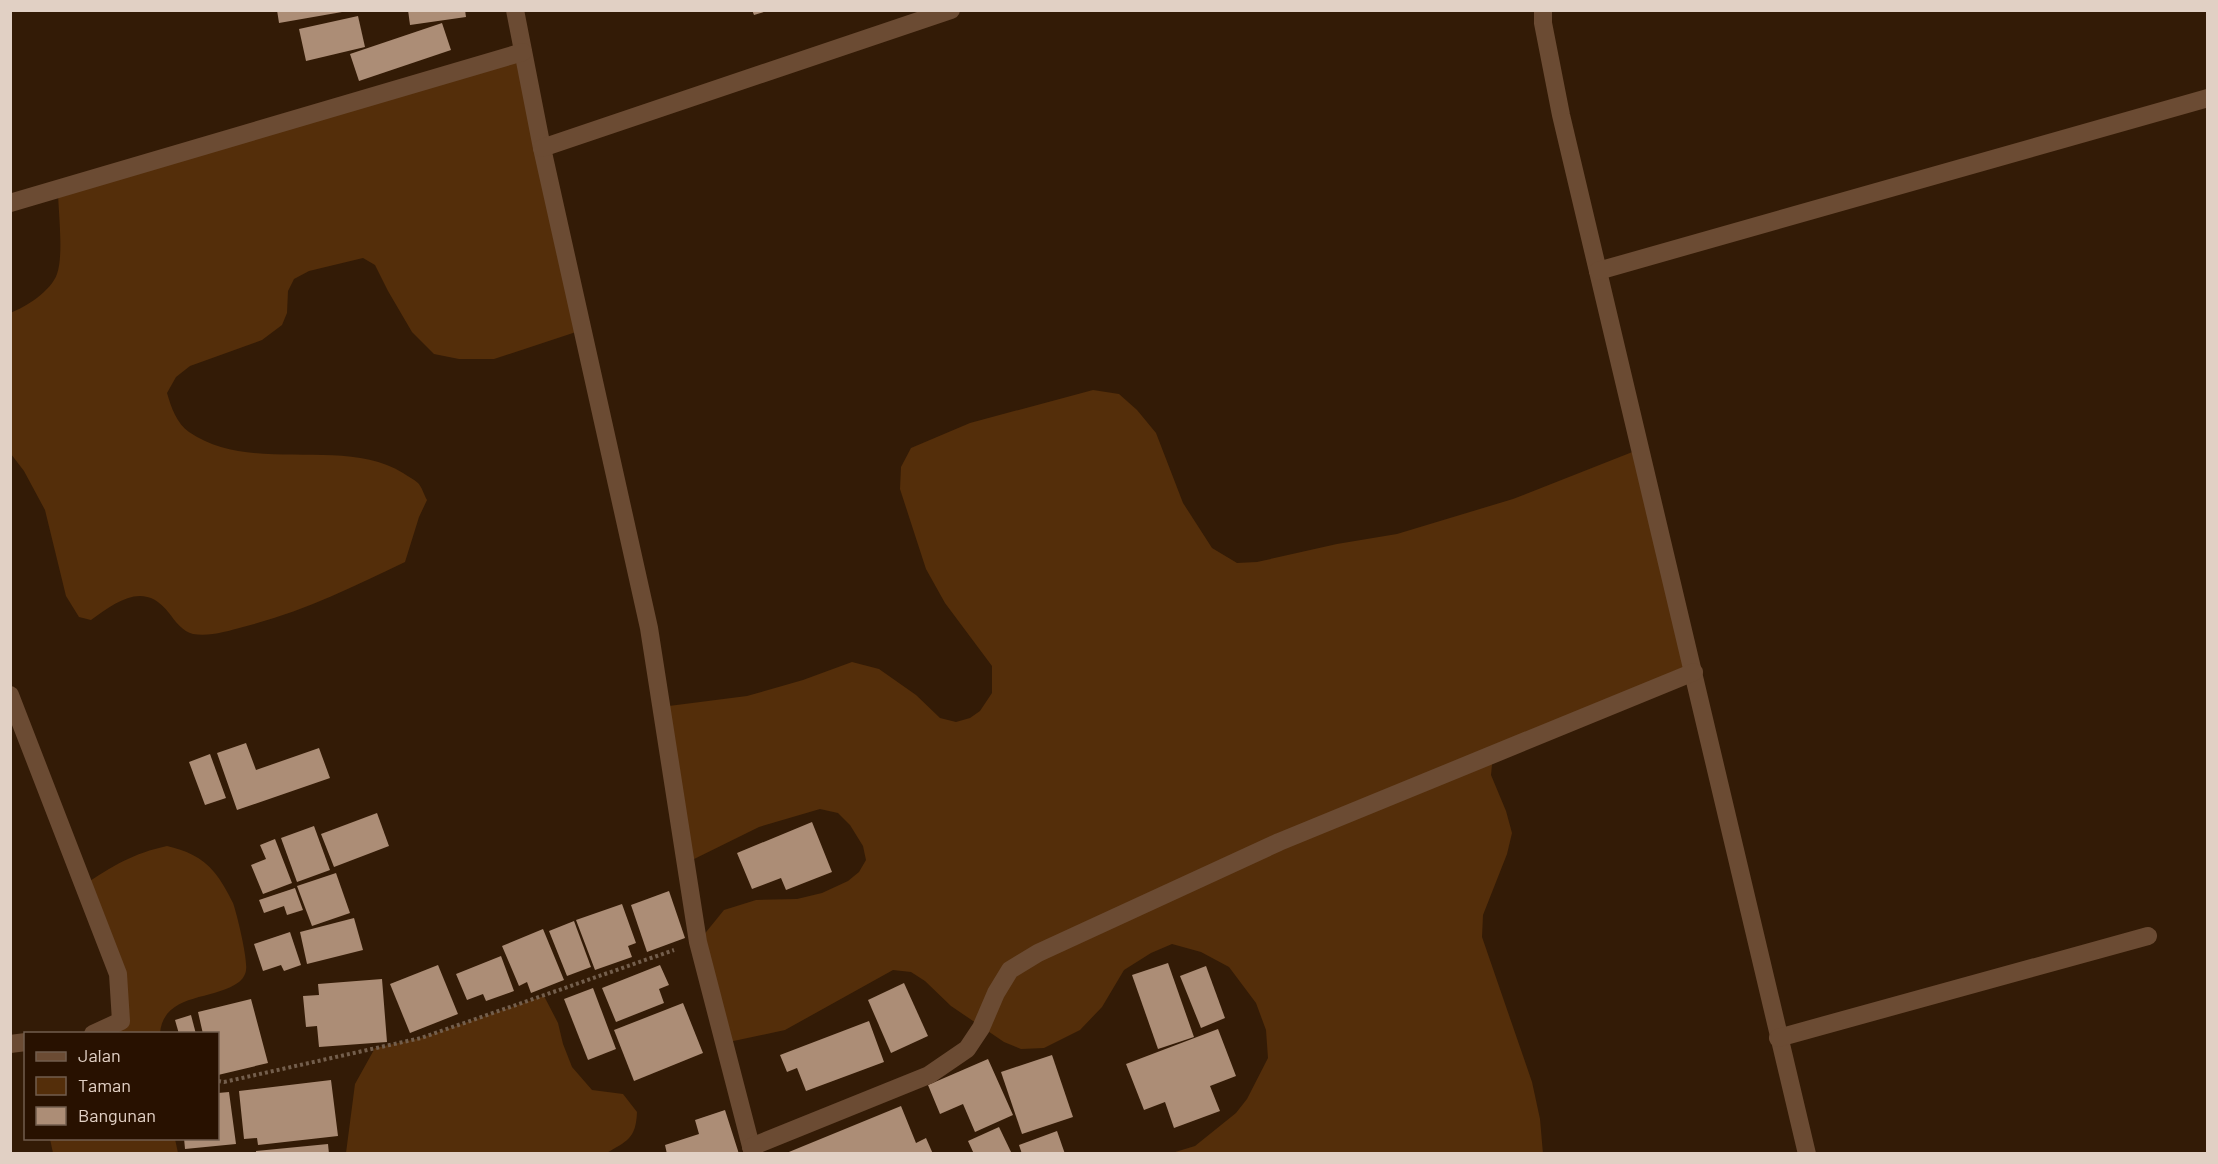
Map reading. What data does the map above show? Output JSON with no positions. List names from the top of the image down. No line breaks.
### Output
{"legend":["Jalan","Taman","Bangunan"]}
